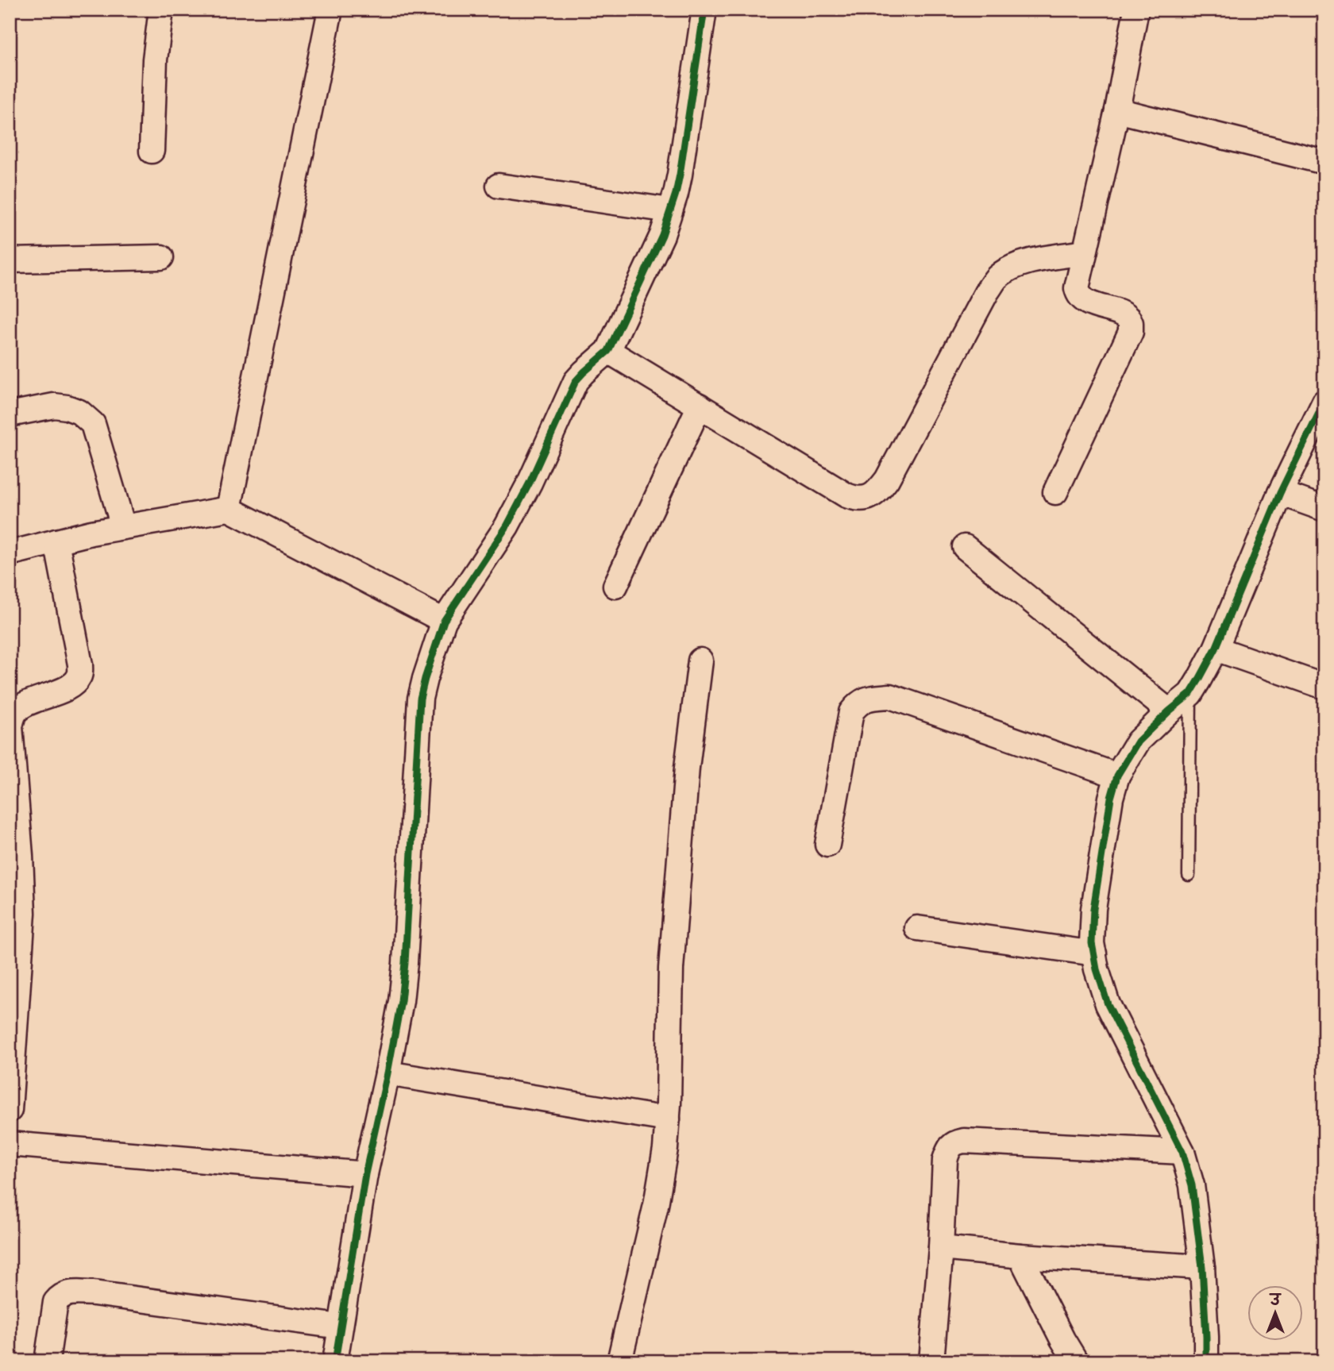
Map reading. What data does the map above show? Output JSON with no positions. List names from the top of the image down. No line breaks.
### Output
{"north":"top"}
